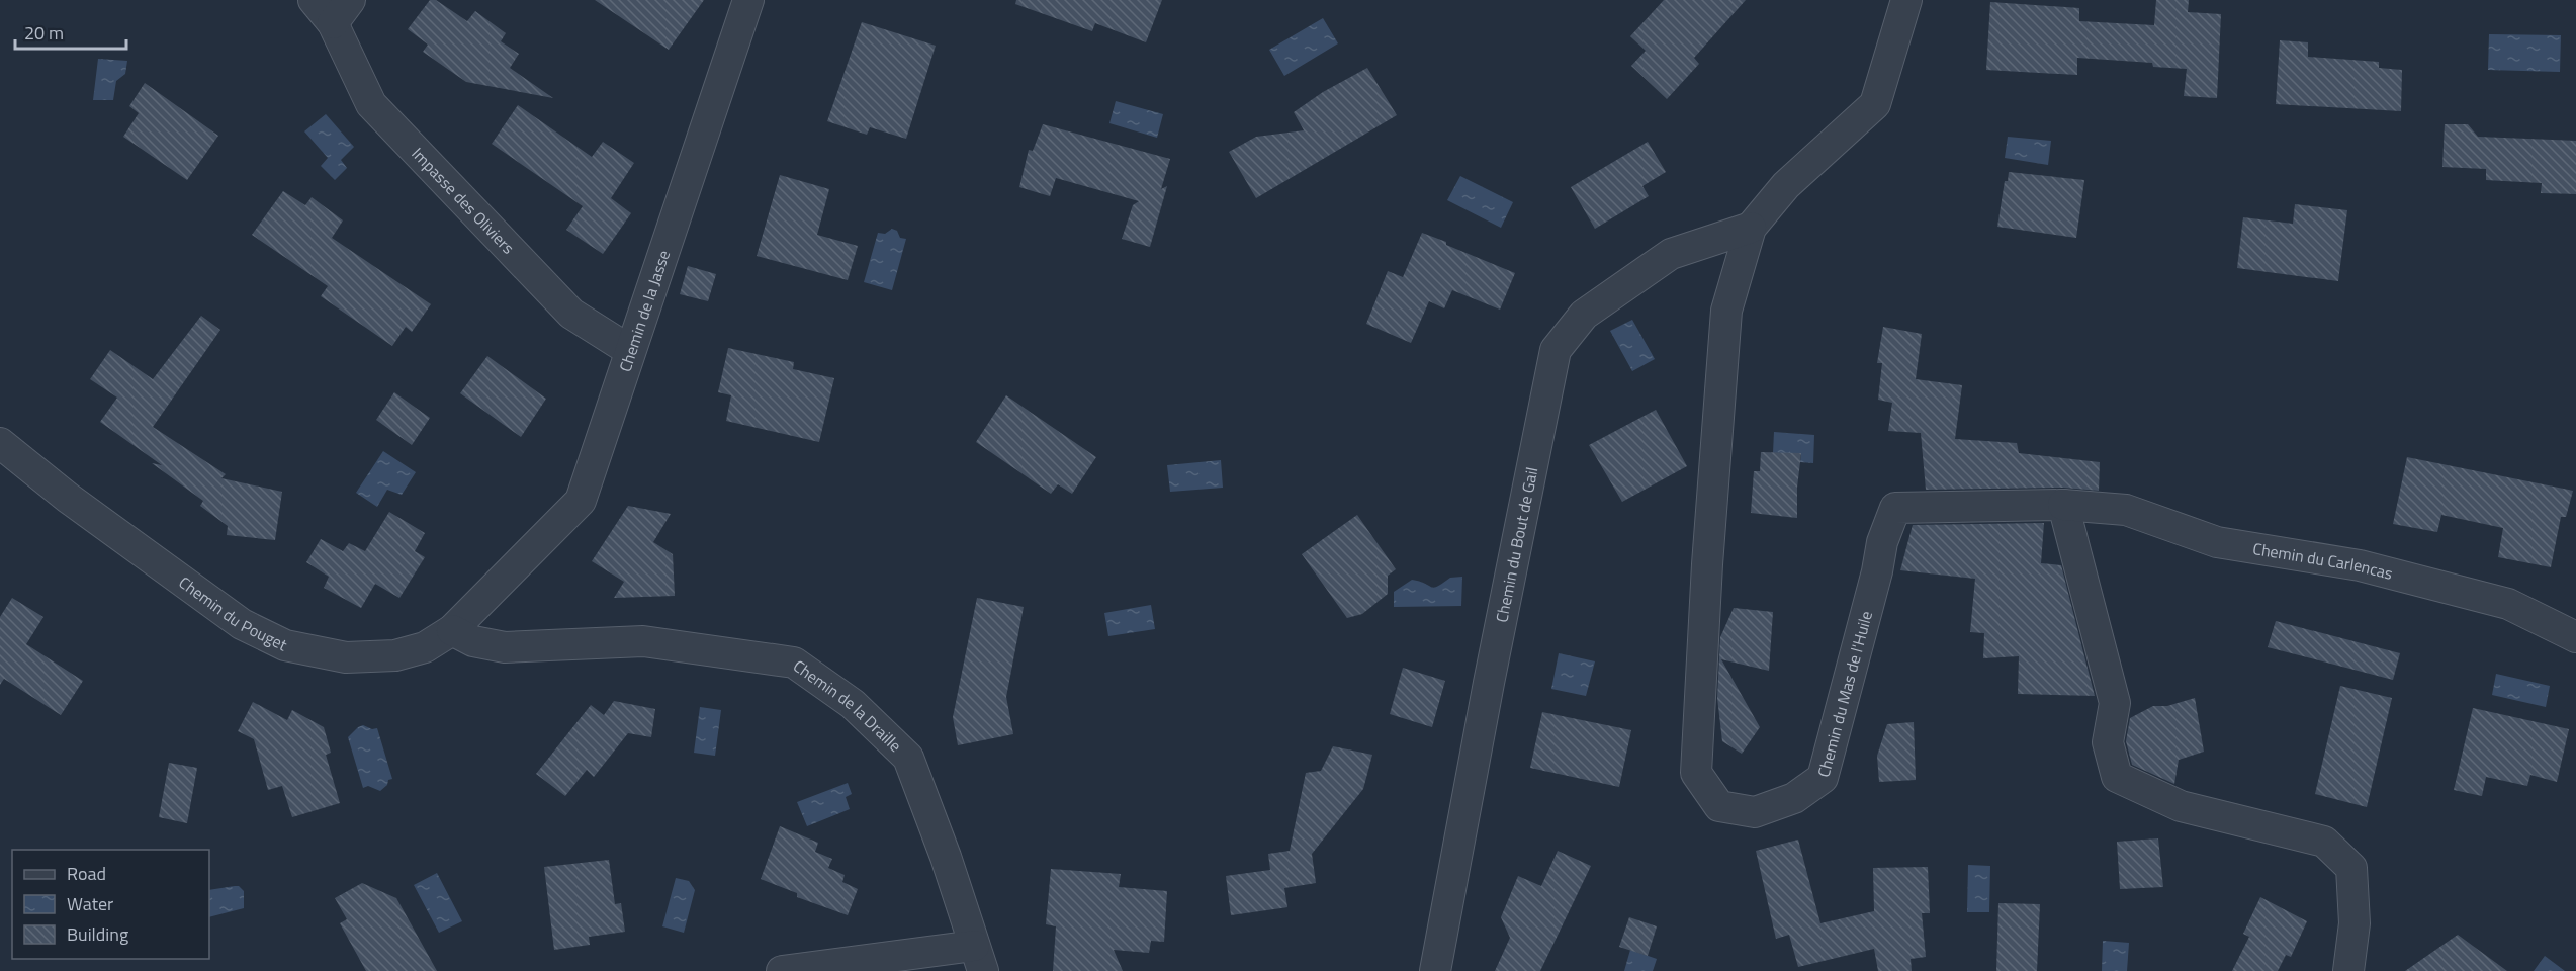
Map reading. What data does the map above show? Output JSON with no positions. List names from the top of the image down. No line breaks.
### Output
{"streets":{"street":["Impasse des Oliviers","Chemin de la Jasse","Chemin du Bout de Gail","Chemin du Carlencas","Chemin du Pouget","Chemin du Mas de l'Huile","Chemin de la Draille"]},"crossings":[["Impasse des Oliviers","Chemin de la Jasse"],["Chemin de la Jasse","Chemin du Pouget"],["Chemin du Bout de Gail","Chemin du Mas de l'Huile"],["Chemin du Carlencas","Chemin du Mas de l'Huile"],["Chemin du Pouget","Chemin de la Draille"]],"legend":["Road","Water","Building"],"scale_bar":"20 m"}
